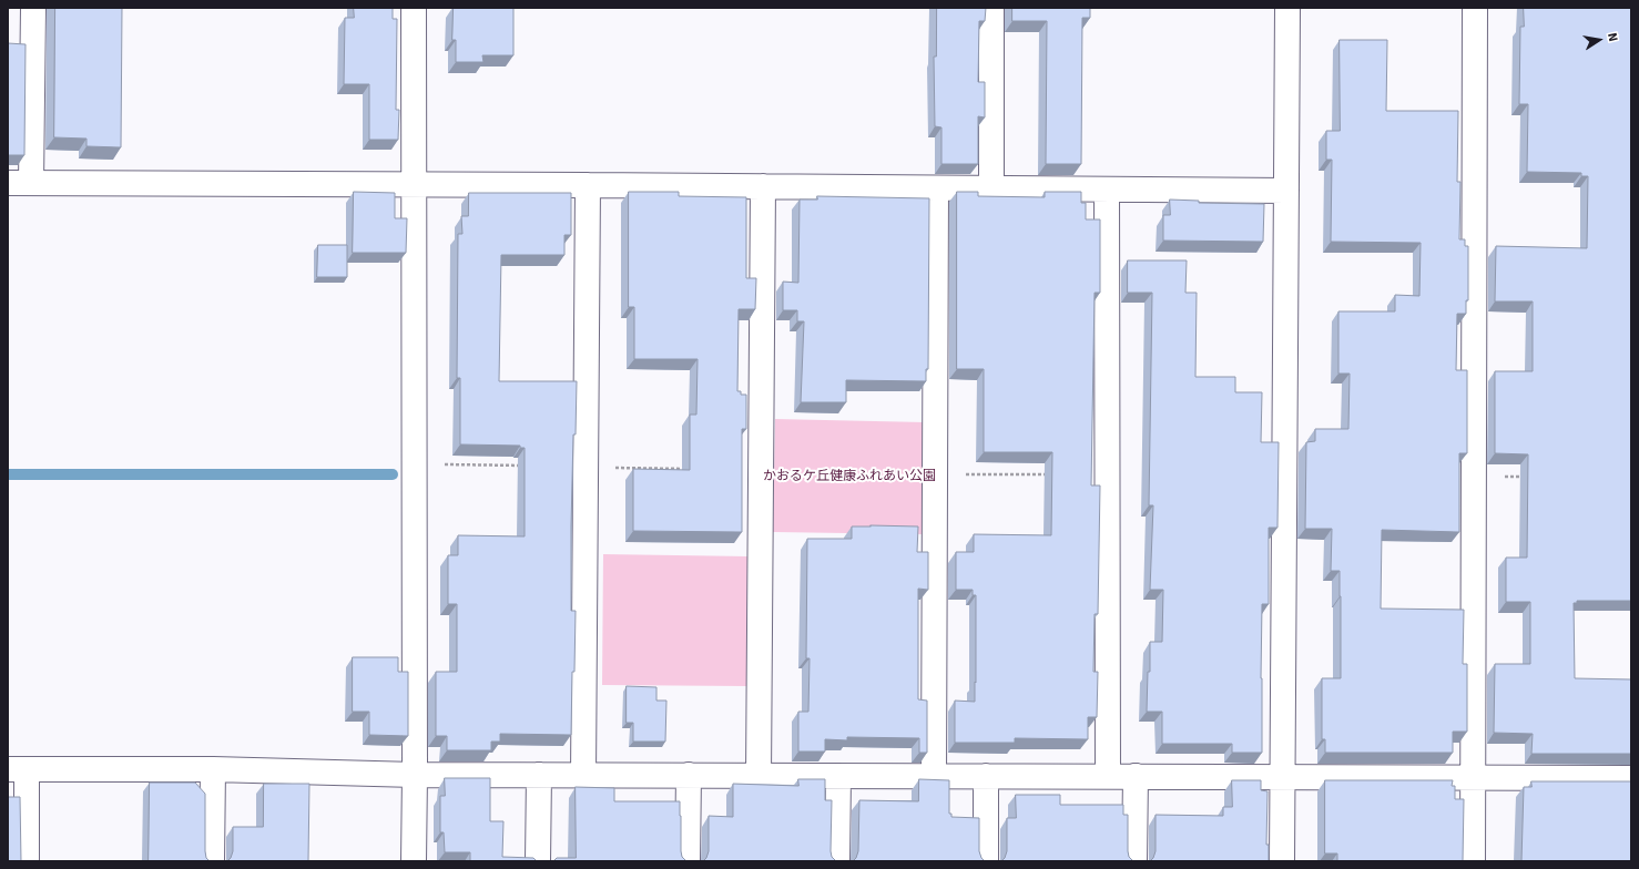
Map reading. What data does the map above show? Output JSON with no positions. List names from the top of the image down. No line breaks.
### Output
{"parks":["かおるケ丘健康ふれあい公園"],"north":"right"}
